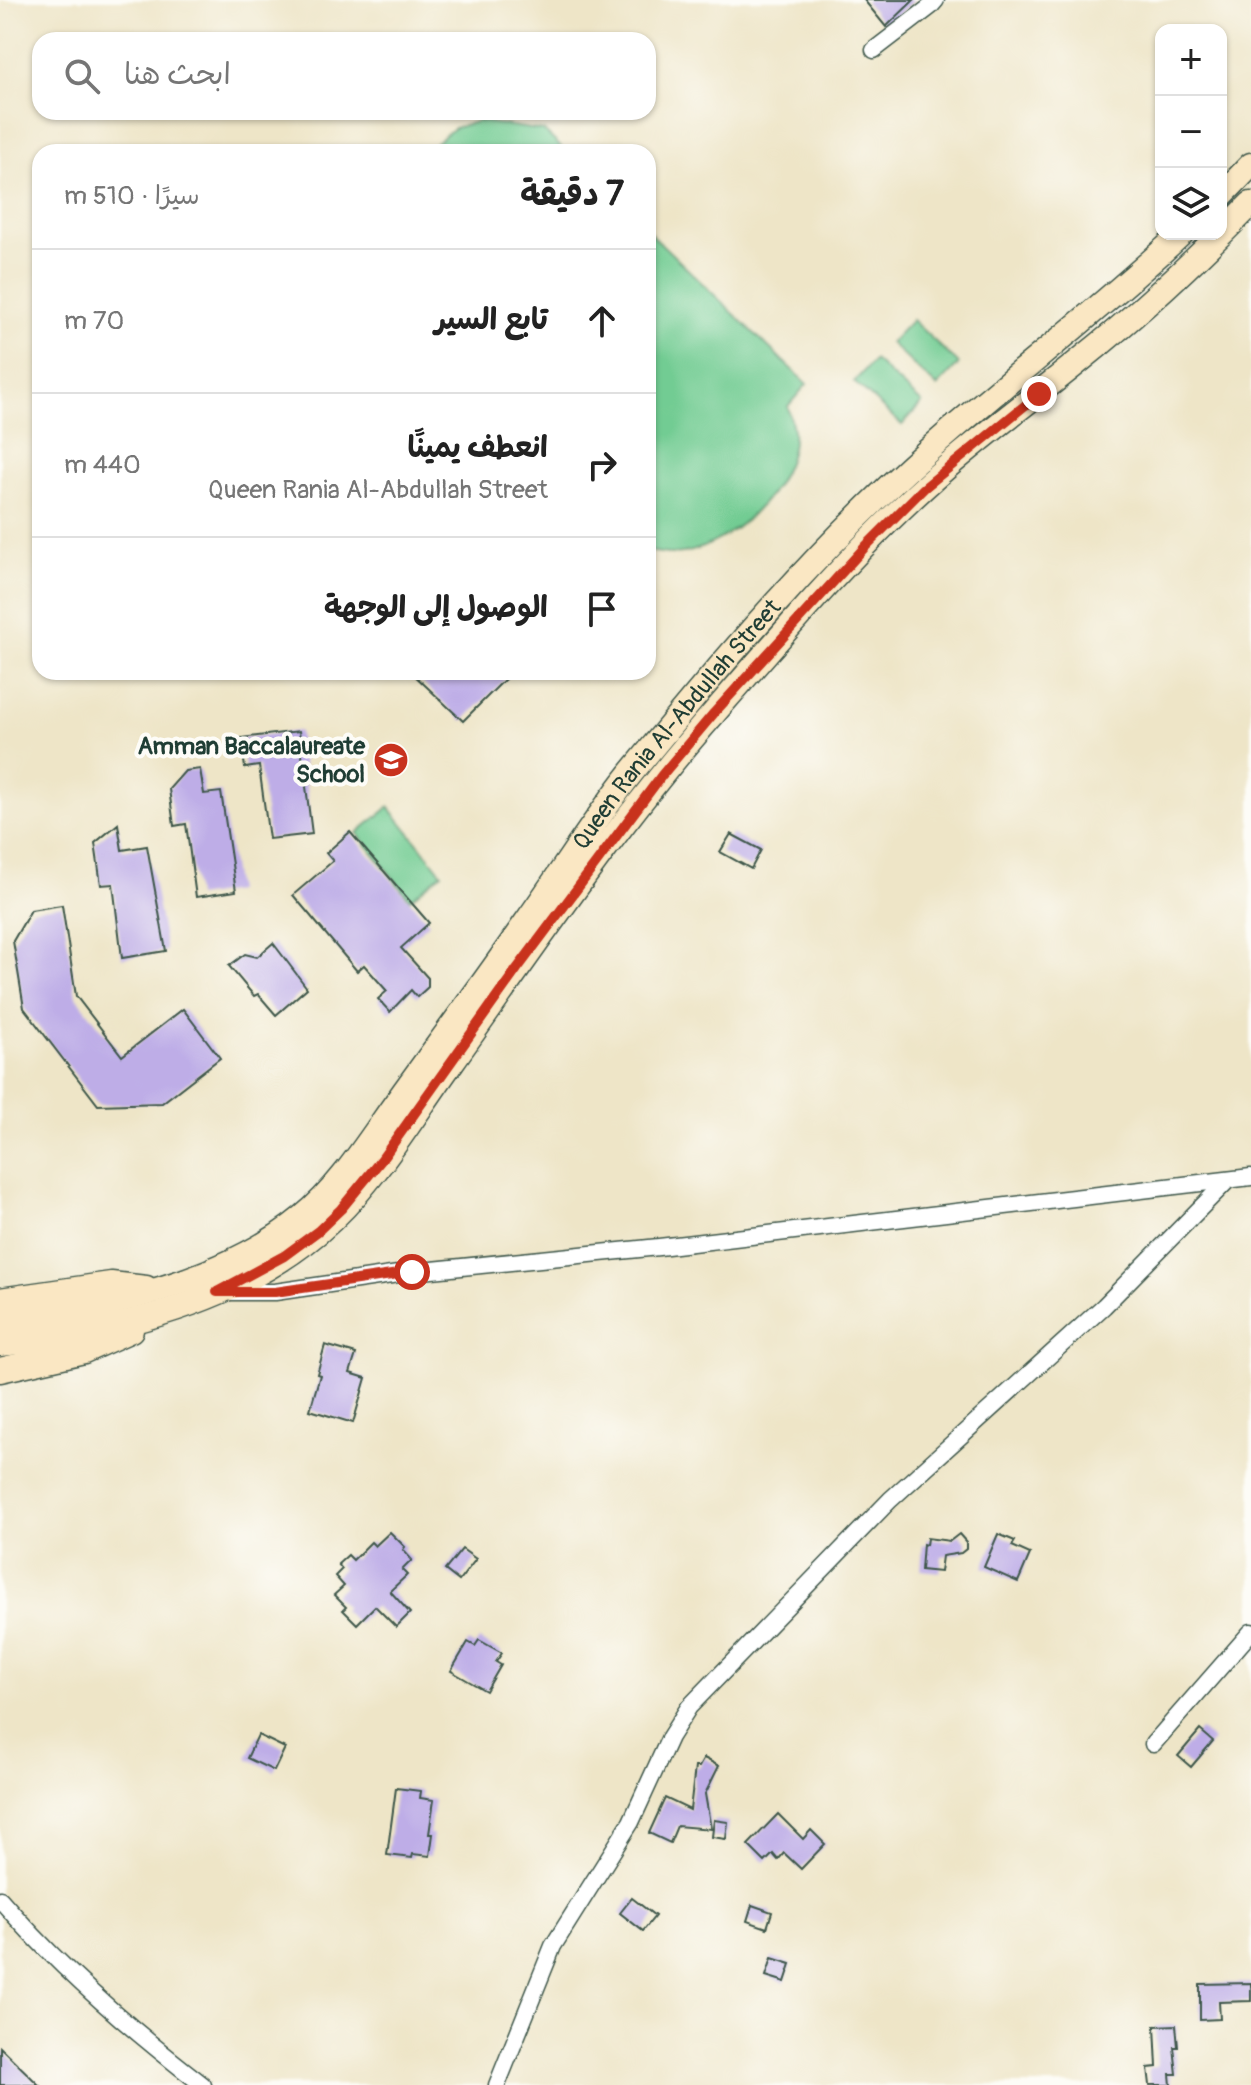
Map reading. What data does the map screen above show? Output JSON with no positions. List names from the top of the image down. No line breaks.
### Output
{"streets":{"main road":["Queen Rania Al-Abdullah Street"]},"places":{"school or university":["Amman Baccalaureate School"]},"page":{"map_buttons":["+","−"],"search":"ابحث هنا","heading":["7 دقيقة","سيرًا · 510 m"],"list":[["تابع السير","70 m"],["انعطف يمينًا","Queen Rania Al-Abdullah Street","440 m"],"الوصول إلى الوجهة"]}}
